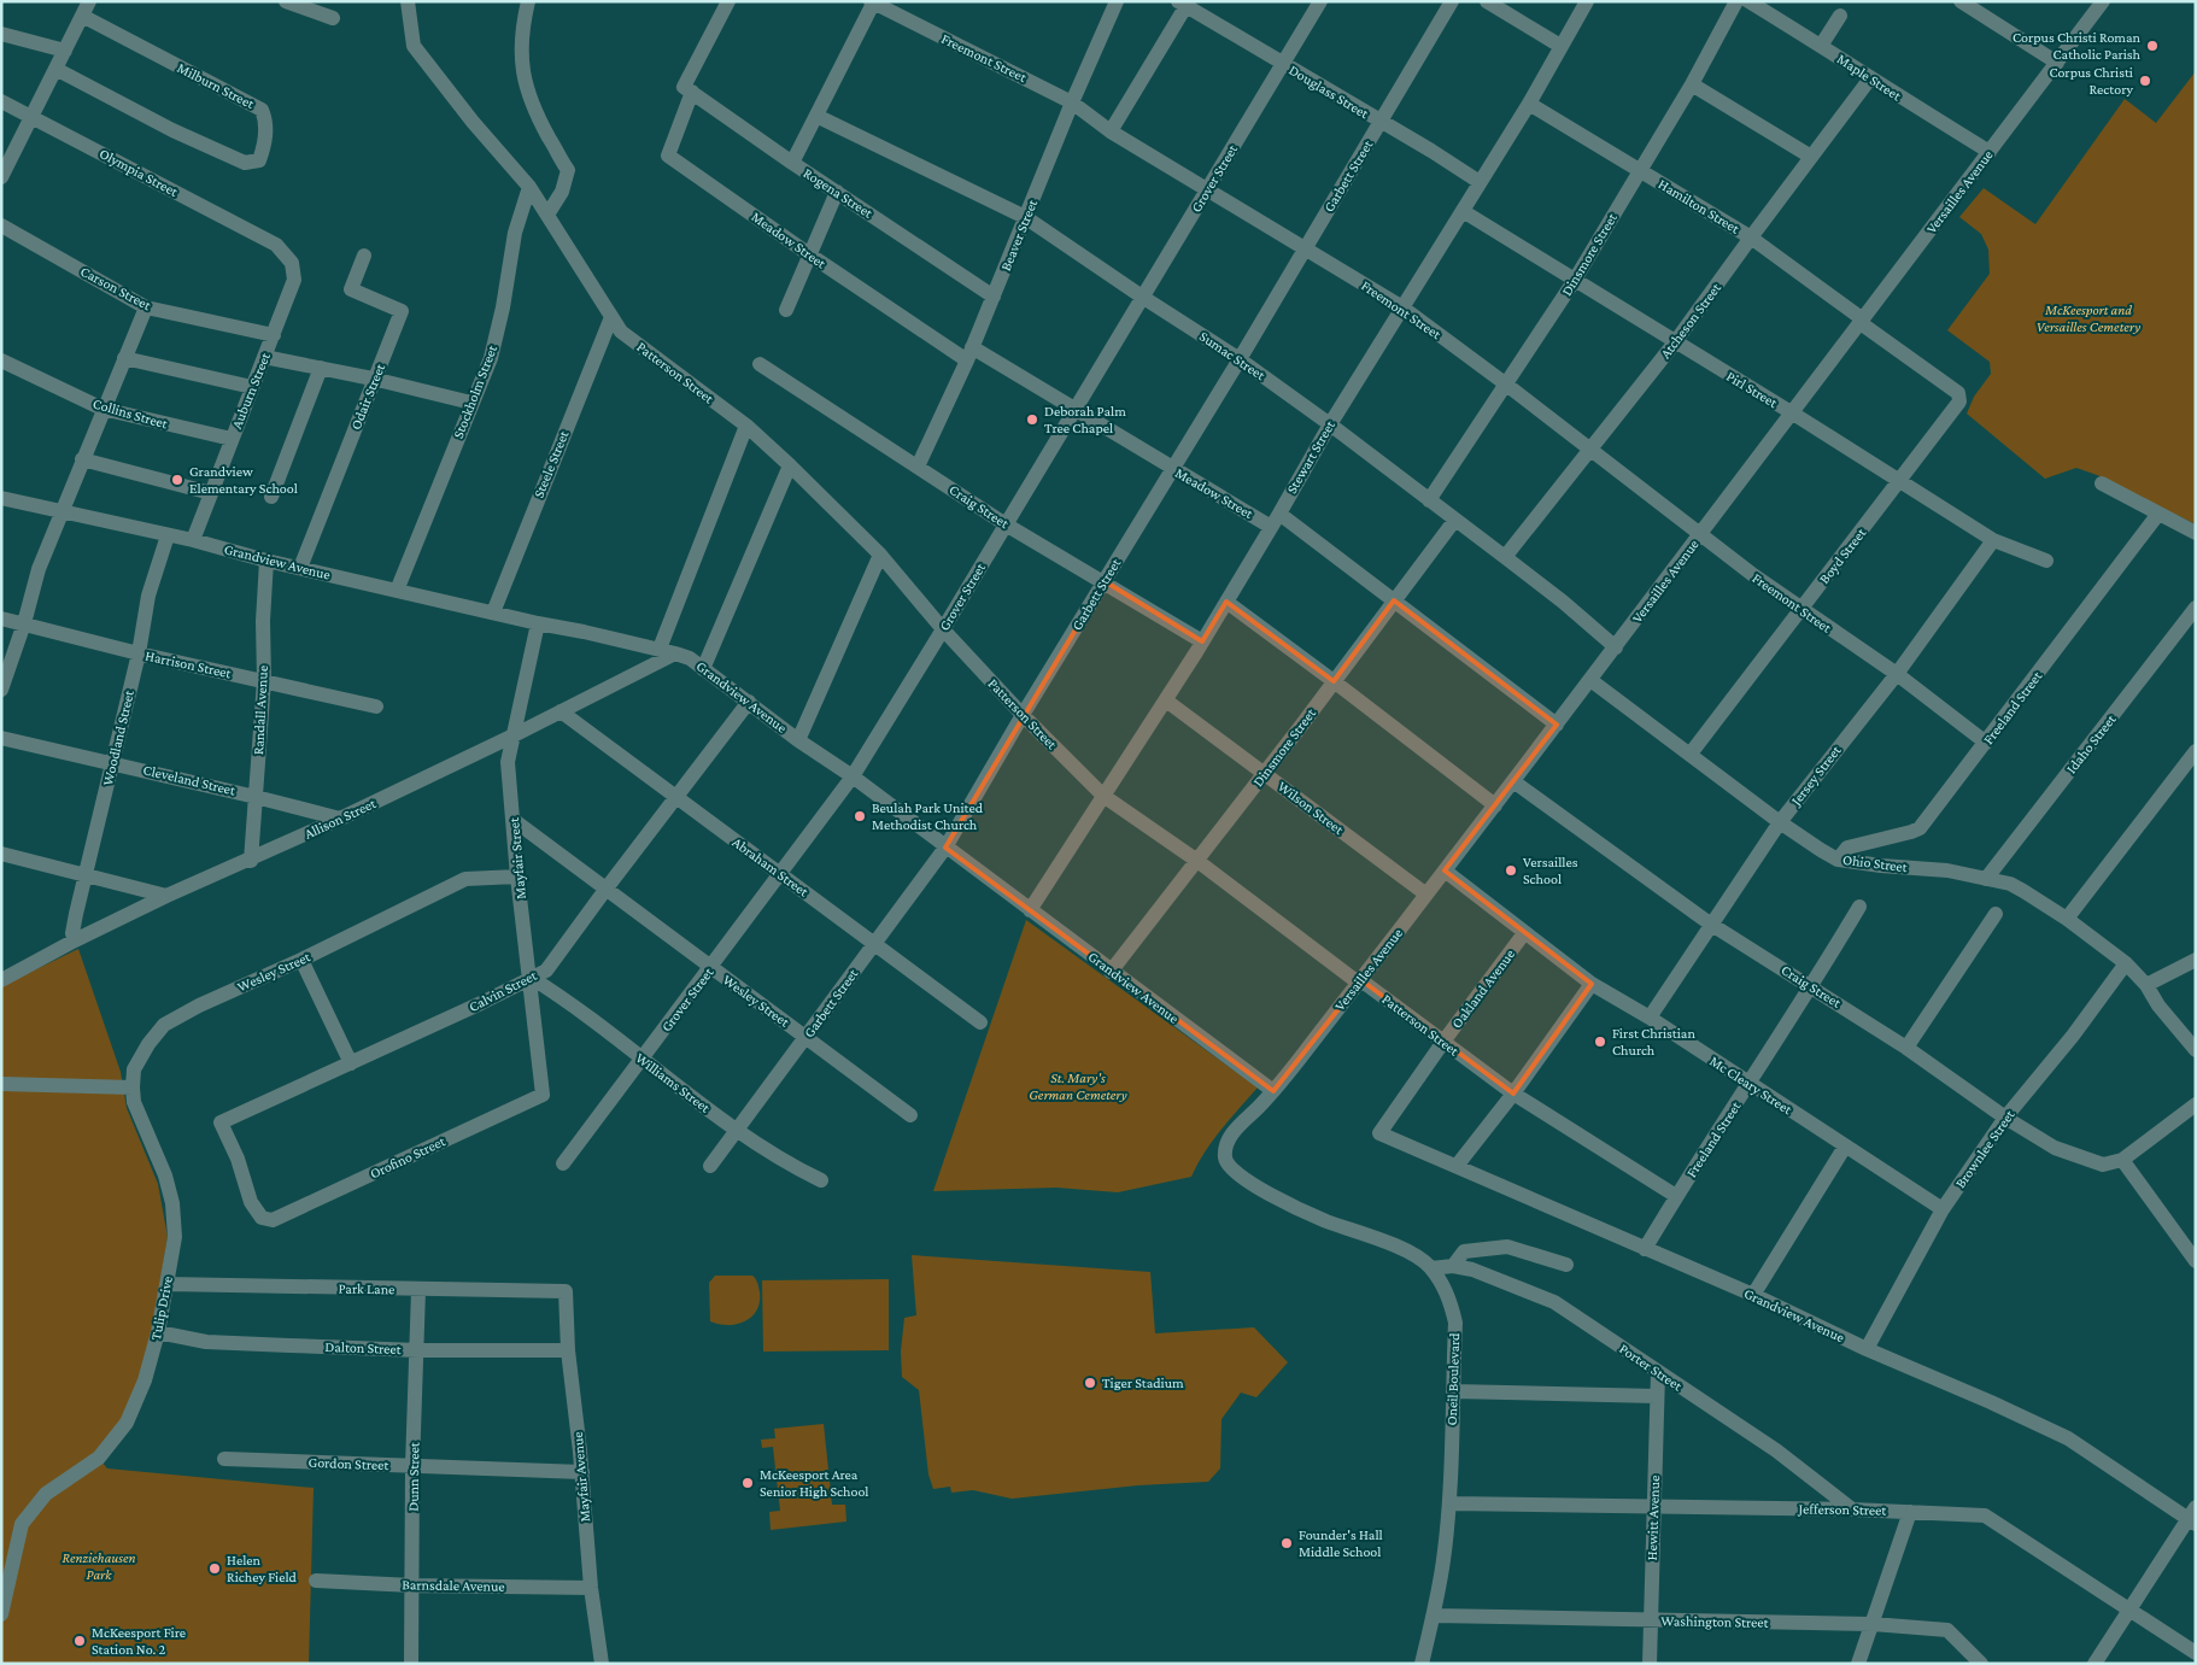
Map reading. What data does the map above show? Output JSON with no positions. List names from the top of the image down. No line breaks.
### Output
{"streets":{"street":["Freemont Street","Maple Street","Milburn Street","Douglass Street","Olympia Street","Garbett Street","Grover Street","Versailles Avenue","Rogena Street","Hamilton Street","Beaver Street","Meadow Street","Dinsmore Street","Carson Street","Atcheson Street","Sumac Street","Patterson Street","Pirl Street","Auburn Street","Stockholm Street","Odair Street","Collins Street","Stewart Street","Steele Street","Craig Street","Boyd Street","Grandview Avenue","Harrison Street","Freeland Street","Randall Avenue","Woodland Street","Idaho Street","Jersey Street","Cleveland Street","Wilson Street","Allison Street","Mayfair Street","Ohio Street","Abraham Street","Wesley Street","Oakland Avenue","Calvin Street","Williams Street","Mc Cleary Street","Brownlee Street","Orofino Street","Park Lane","Tulip Drive","Dalton Street","Porter Street","Oneil Boulevard","Gordon Street","Dunn Street","Mayfair Avenue","Jefferson Street","Hewitt Avenue","Barnsdale Avenue","Washington Street"]},"crossings":[["Freemont Street","Garbett Street"],["Freemont Street","Grover Street"],["Freemont Street","Versailles Avenue"],["Freemont Street","Beaver Street"],["Freemont Street","Dinsmore Street"],["Freemont Street","Atcheson Street"],["Freemont Street","Stewart Street"],["Freemont Street","Boyd Street"],["Freemont Street","Freeland Street"],["Freemont Street","Jersey Street"],["Maple Street","Versailles Avenue"],["Maple Street","Atcheson Street"],["Douglass Street","Garbett Street"],["Douglass Street","Grover Street"],["Douglass Street","Stewart Street"],["Olympia Street","Auburn Street"],["Garbett Street","Meadow Street"],["Garbett Street","Sumac Street"],["Garbett Street","Patterson Street"],["Garbett Street","Craig Street"],["Garbett Street","Grandview Avenue"],["Garbett Street","Abraham Street"],["Garbett Street","Wesley Street"],["Garbett Street","Williams Street"],["Grover Street","Meadow Street"],["Grover Street","Sumac Street"],["Grover Street","Patterson Street"],["Grover Street","Craig Street"],["Grover Street","Grandview Avenue"],["Grover Street","Abraham Street"],["Grover Street","Wesley Street"],["Grover Street","Williams Street"],["Versailles Avenue","Hamilton Street"],["Versailles Avenue","Meadow Street"],["Versailles Avenue","Sumac Street"],["Versailles Avenue","Patterson Street"],["Versailles Avenue","Pirl Street"],["Versailles Avenue","Craig Street"],["Versailles Avenue","Grandview Avenue"],["Versailles Avenue","Wilson Street"],["Versailles Avenue","Ohio Street"],["Versailles Avenue","Mc Cleary Street"],["Versailles Avenue","Oneil Boulevard"],["Rogena Street","Beaver Street"],["Rogena Street","Meadow Street"],["Hamilton Street","Dinsmore Street"],["Hamilton Street","Atcheson Street"],["Hamilton Street","Stewart Street"],["Hamilton Street","Boyd Street"],["Beaver Street","Meadow Street"],["Beaver Street","Sumac Street"],["Beaver Street","Craig Street"],["Meadow Street","Dinsmore Street"],["Meadow Street","Stewart Street"],["Dinsmore Street","Sumac Street"],["Dinsmore Street","Patterson Street"],["Dinsmore Street","Pirl Street"],["Dinsmore Street","Grandview Avenue"],["Dinsmore Street","Wilson Street"],["Carson Street","Auburn Street"],["Atcheson Street","Sumac Street"],["Atcheson Street","Pirl Street"],["Sumac Street","Stewart Street"],["Patterson Street","Stockholm Street"],["Patterson Street","Stewart Street"],["Patterson Street","Steele Street"],["Patterson Street","Freeland Street"],["Patterson Street","Oakland Avenue"],["Pirl Street","Stewart Street"],["Pirl Street","Boyd Street"],["Pirl Street","Jersey Street"],["Auburn Street","Collins Street"],["Auburn Street","Grandview Avenue"],["Stockholm Street","Grandview Avenue"],["Odair Street","Grandview Avenue"],["Stewart Street","Craig Street"],["Stewart Street","Grandview Avenue"],["Stewart Street","Wilson Street"],["Steele Street","Grandview Avenue"],["Craig Street","Freeland Street"],["Craig Street","Jersey Street"],["Craig Street","Brownlee Street"],["Boyd Street","Ohio Street"],["Grandview Avenue","Freeland Street"],["Grandview Avenue","Randall Avenue"],["Grandview Avenue","Woodland Street"],["Grandview Avenue","Allison Street"],["Grandview Avenue","Mayfair Street"],["Grandview Avenue","Oakland Avenue"],["Grandview Avenue","Calvin Street"],["Grandview Avenue","Brownlee Street"],["Harrison Street","Randall Avenue"],["Harrison Street","Woodland Street"],["Freeland Street","Ohio Street"],["Freeland Street","Mc Cleary Street"],["Randall Avenue","Cleveland Street"],["Randall Avenue","Allison Street"],["Woodland Street","Cleveland Street"],["Woodland Street","Allison Street"],["Idaho Street","Ohio Street"],["Jersey Street","Ohio Street"],["Jersey Street","Mc Cleary Street"],["Cleveland Street","Allison Street"],["Allison Street","Mayfair Street"],["Allison Street","Abraham Street"],["Mayfair Street","Wesley Street"],["Mayfair Street","Calvin Street"],["Mayfair Street","Williams Street"],["Mayfair Street","Orofino Street"],["Ohio Street","Brownlee Street"],["Abraham Street","Calvin Street"],["Wesley Street","Calvin Street"],["Wesley Street","Tulip Drive"],["Oakland Avenue","Mc Cleary Street"],["Calvin Street","Williams Street"],["Calvin Street","Orofino Street"],["Mc Cleary Street","Brownlee Street"],["Park Lane","Tulip Drive"],["Park Lane","Dunn Street"],["Park Lane","Mayfair Avenue"],["Tulip Drive","Dalton Street"],["Dalton Street","Dunn Street"],["Dalton Street","Mayfair Avenue"],["Porter Street","Oneil Boulevard"],["Porter Street","Jefferson Street"],["Porter Street","Hewitt Avenue"],["Oneil Boulevard","Jefferson Street"],["Oneil Boulevard","Washington Street"],["Gordon Street","Dunn Street"],["Gordon Street","Mayfair Avenue"],["Dunn Street","Barnsdale Avenue"],["Mayfair Avenue","Barnsdale Avenue"],["Jefferson Street","Hewitt Avenue"],["Hewitt Avenue","Washington Street"]],"parks":["McKeesport and Versailles Cemetery","St. Mary's German Cemetery","Renziehausen Park"],"places":["Corpus Christi Roman Catholic Parish","Corpus Christi Rectory","Deborah Palm Tree Chapel","Grandview Elementary School","Beulah Park United Methodist Church","Versailles School","First Christian Church","Tiger Stadium","McKeesport Area Senior High School","Founder's Hall Middle School","Helen Richey Field","McKeesport Fire Station No. 2"]}
